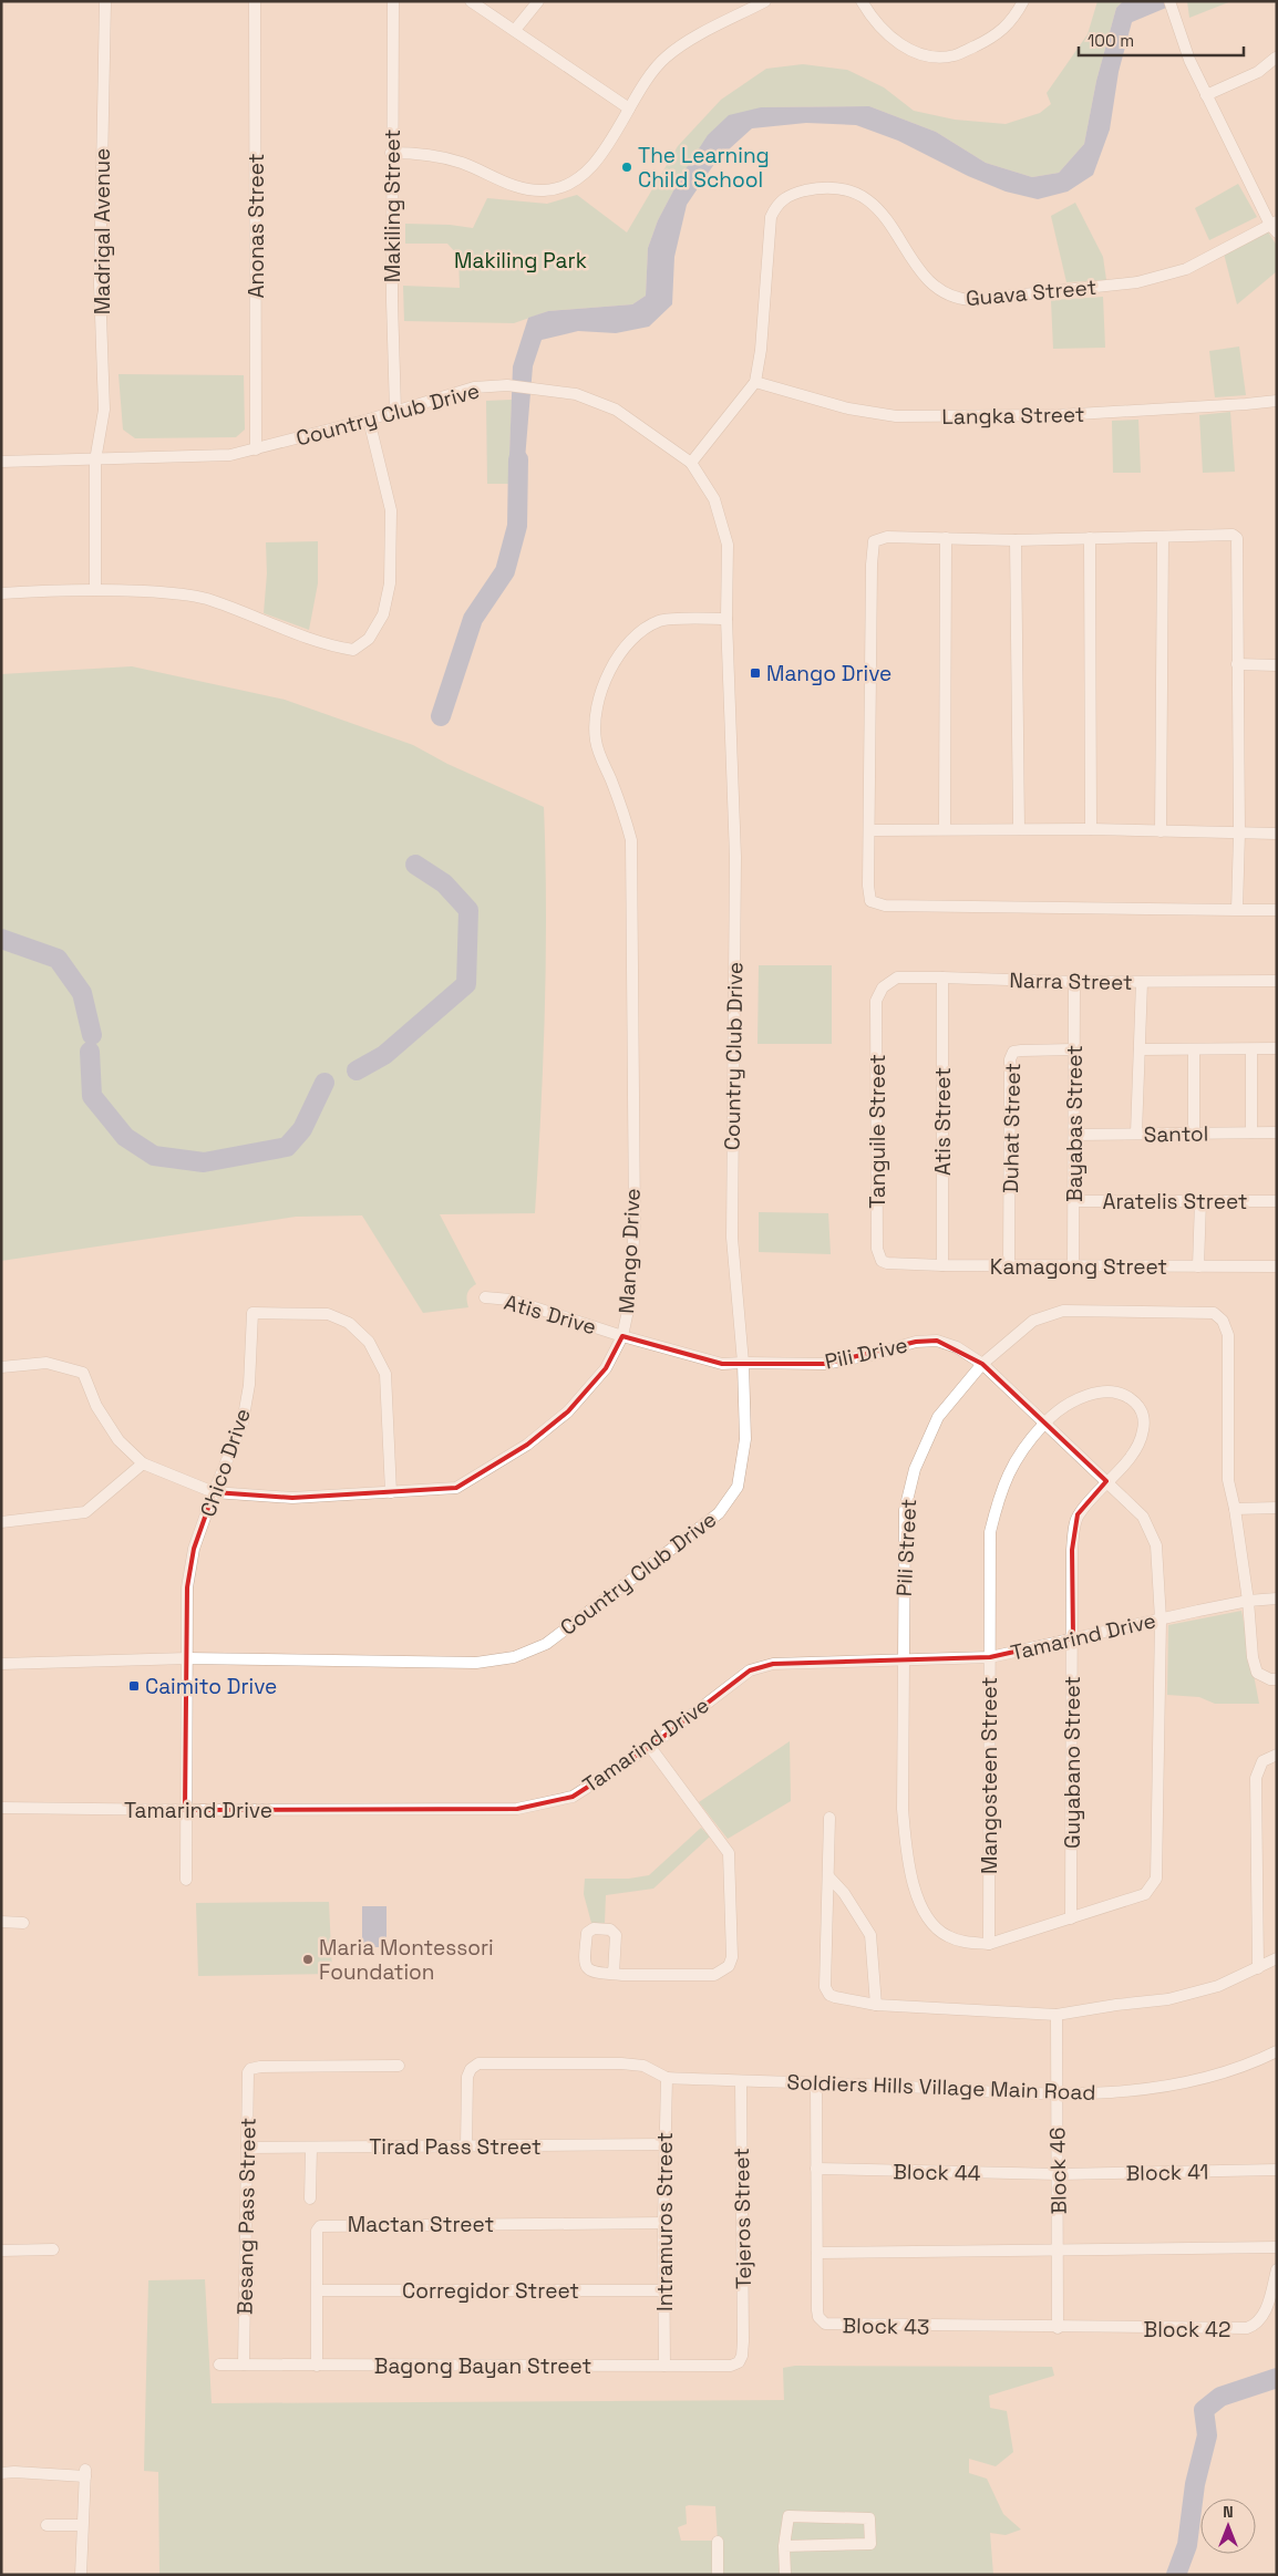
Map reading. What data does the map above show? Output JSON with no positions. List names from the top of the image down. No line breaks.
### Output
{"streets":{"street":["Makiling Street","Anonas Street","Madrigal Avenue","Guava Street","Country Club Drive","Langka Street","Narra Street","Atis Street","Bayabas Street","Duhat Street","Tanguile Street","Santol","Aratelis Street","Mango Drive","Kamagong Street","Atis Drive","Pili Drive","Chico Drive","Pili Street","Tamarind Drive","Guyabano Street","Mangosteen Street","Soldiers Hills Village Main Road","Tirad Pass Street","Block 46","Block 44","Block 41","Besang Pass Street","Tejeros Street","Intramuros Street","Mactan Street","Corregidor Street","Block 43","Block 42","Bagong Bayan Street"]},"crossings":[["Makiling Street","Country Club Drive"],["Anonas Street","Country Club Drive"],["Madrigal Avenue","Country Club Drive"],["Guava Street","Country Club Drive"],["Guava Street","Langka Street"],["Country Club Drive","Mango Drive"],["Country Club Drive","Atis Drive"],["Country Club Drive","Pili Drive"],["Country Club Drive","Chico Drive"],["Narra Street","Atis Street"],["Narra Street","Bayabas Street"],["Narra Street","Tanguile Street"],["Atis Street","Kamagong Street"],["Bayabas Street","Duhat Street"],["Bayabas Street","Santol"],["Bayabas Street","Aratelis Street"],["Bayabas Street","Kamagong Street"],["Duhat Street","Kamagong Street"],["Tanguile Street","Kamagong Street"],["Mango Drive","Atis Drive"],["Mango Drive","Chico Drive"],["Atis Drive","Pili Drive"],["Pili Drive","Pili Street"],["Pili Street","Tamarind Drive"],["Pili Street","Guyabano Street"],["Pili Street","Mangosteen Street"],["Tamarind Drive","Guyabano Street"],["Tamarind Drive","Mangosteen Street"],["Guyabano Street","Mangosteen Street"],["Soldiers Hills Village Main Road","Block 46"],["Soldiers Hills Village Main Road","Tejeros Street"],["Soldiers Hills Village Main Road","Intramuros Street"],["Soldiers Hills Village Main Road","Block 43"],["Tirad Pass Street","Besang Pass Street"],["Tirad Pass Street","Intramuros Street"],["Block 46","Block 44"],["Block 46","Block 41"],["Block 46","Block 43"],["Block 46","Block 42"],["Block 44","Block 41"],["Block 44","Block 43"],["Besang Pass Street","Bagong Bayan Street"],["Tejeros Street","Bagong Bayan Street"],["Intramuros Street","Mactan Street"],["Intramuros Street","Corregidor Street"],["Intramuros Street","Bagong Bayan Street"],["Mactan Street","Corregidor Street"],["Mactan Street","Bagong Bayan Street"],["Block 43","Block 42"]],"parks":["Makiling Park"],"places":{"other":["The Learning Child School","Maria Montessori Foundation"],"transit":["Mango Drive","Caimito Drive"]},"scale_bar":"100 m","north":"top"}
